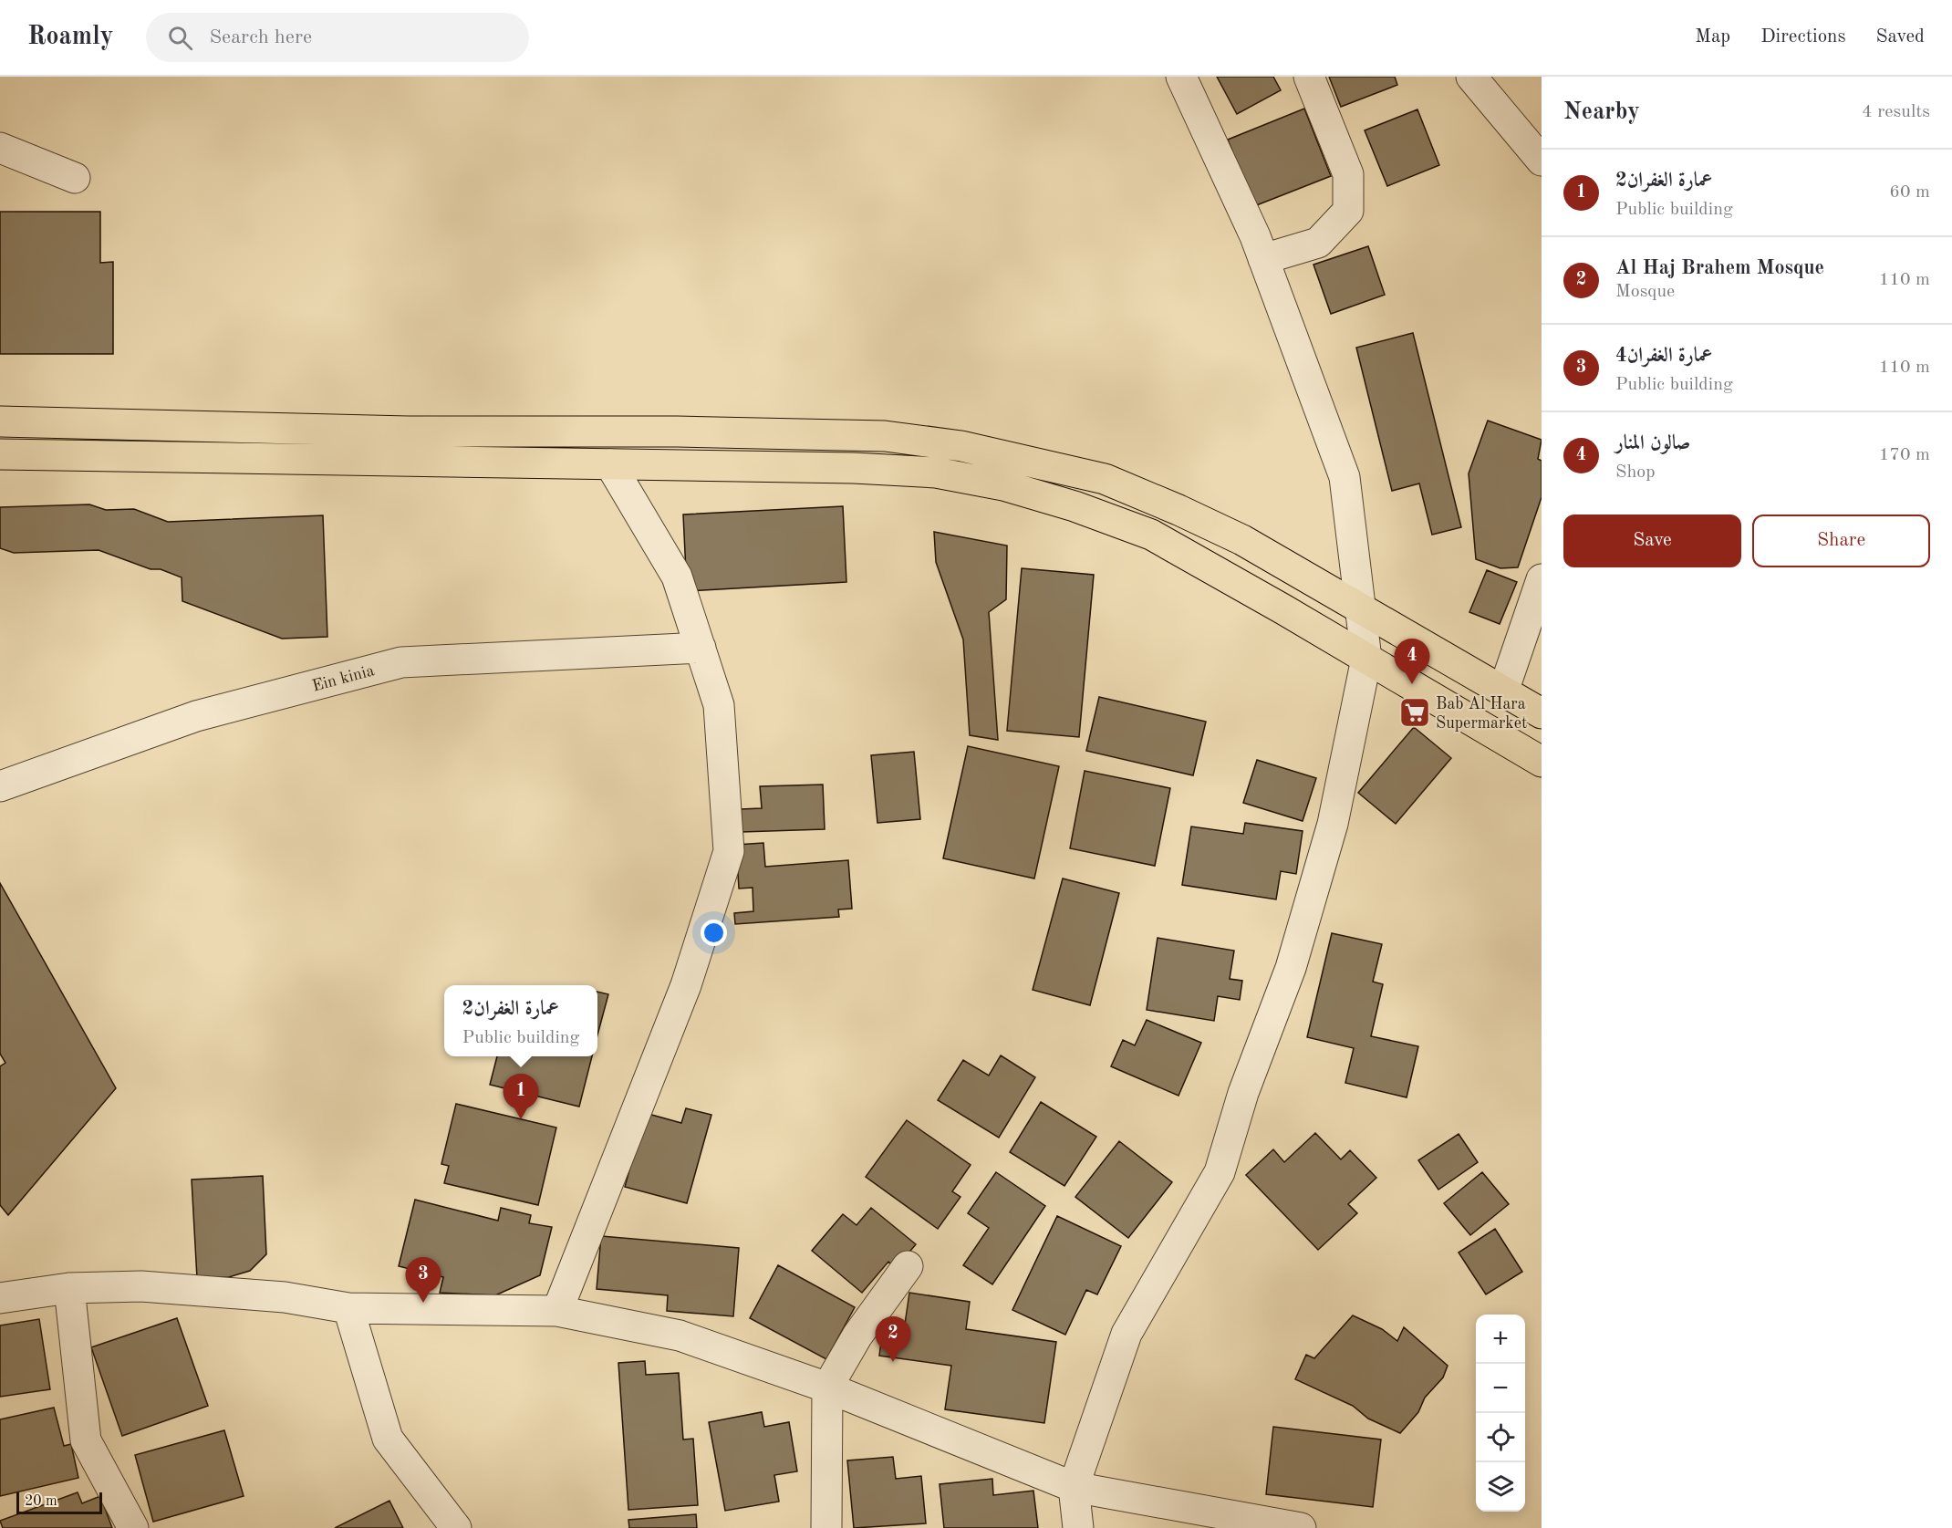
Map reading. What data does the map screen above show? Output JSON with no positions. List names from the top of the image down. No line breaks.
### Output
{"streets":{"street":["Ein kinia"]},"places":{"supermarket":["Bab Al Hara Supermarket"]},"scale_bar":"20 m","page":{"header":"Roamly","search":"Search here","nav":["Map","Directions","Saved"],"heading":["Nearby","4 results"],"list":[{"mark":"1","name":"عمارة الغفران2","note":"Public building","value":"60 m"},{"mark":"2","name":"Al Haj Brahem Mosque","note":"Mosque","value":"110 m"},{"mark":"3","name":"عمارة الغفران4","note":"Public building","value":"110 m"},{"mark":"4","name":"صالون المنار","note":"Shop","value":"170 m"}],"buttons":["Save","Share"],"pins":["4","1","3","2"],"popup":["عمارة الغفران2","Public building"],"map_buttons":["+","−"],"scale":"20 m"}}
